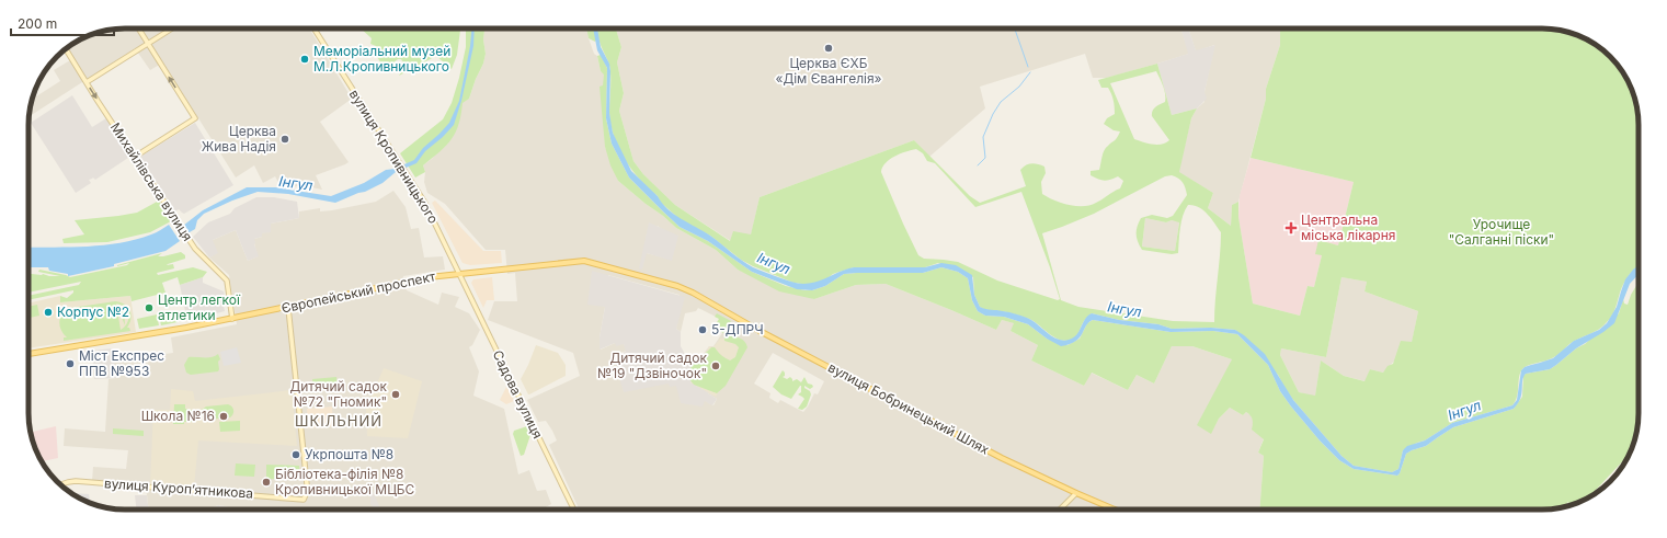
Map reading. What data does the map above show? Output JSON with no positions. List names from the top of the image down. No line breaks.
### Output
{"streets":{"main road":["Європейський проспект","вулиця Бобринецький Шлях"],"street":["вулиця Кропивницького","Михайлівська вулиця","Садова вулиця","вулиця Куропʼятникова"]},"crossings":[["вулиця Кропивницького","Європейський проспект"],["вулиця Кропивницького","Садова вулиця"],["Михайлівська вулиця","Європейський проспект"],["Європейський проспект","Садова вулиця"],["Європейський проспект","вулиця Бобринецький Шлях"],["Європейський проспект","вулиця Куропʼятникова"]],"districts":["ШКІЛЬНИЙ"],"water":["Інгул"],"parks":["Урочище \"Салганні піски\""],"places":{"other":["Церква ЄХБ «Дім Євангелія»","Меморіальний музей М.Л.Кропивницького","Церква Жива Надія","Центр легкої атлетики","Корпус №2","5-ДПРЧ","Міст Експрес ППВ №953","Дитячий садок №19 \"Дзвіночок\"","Дитячий садок №72 \"Гномик\"","Школа №16","Укрпошта №8","Бібліотека-філія №8 Кропивницької МЦБС"],"health":["Центральна міська лікарня"]},"scale_bar":"200 m"}
